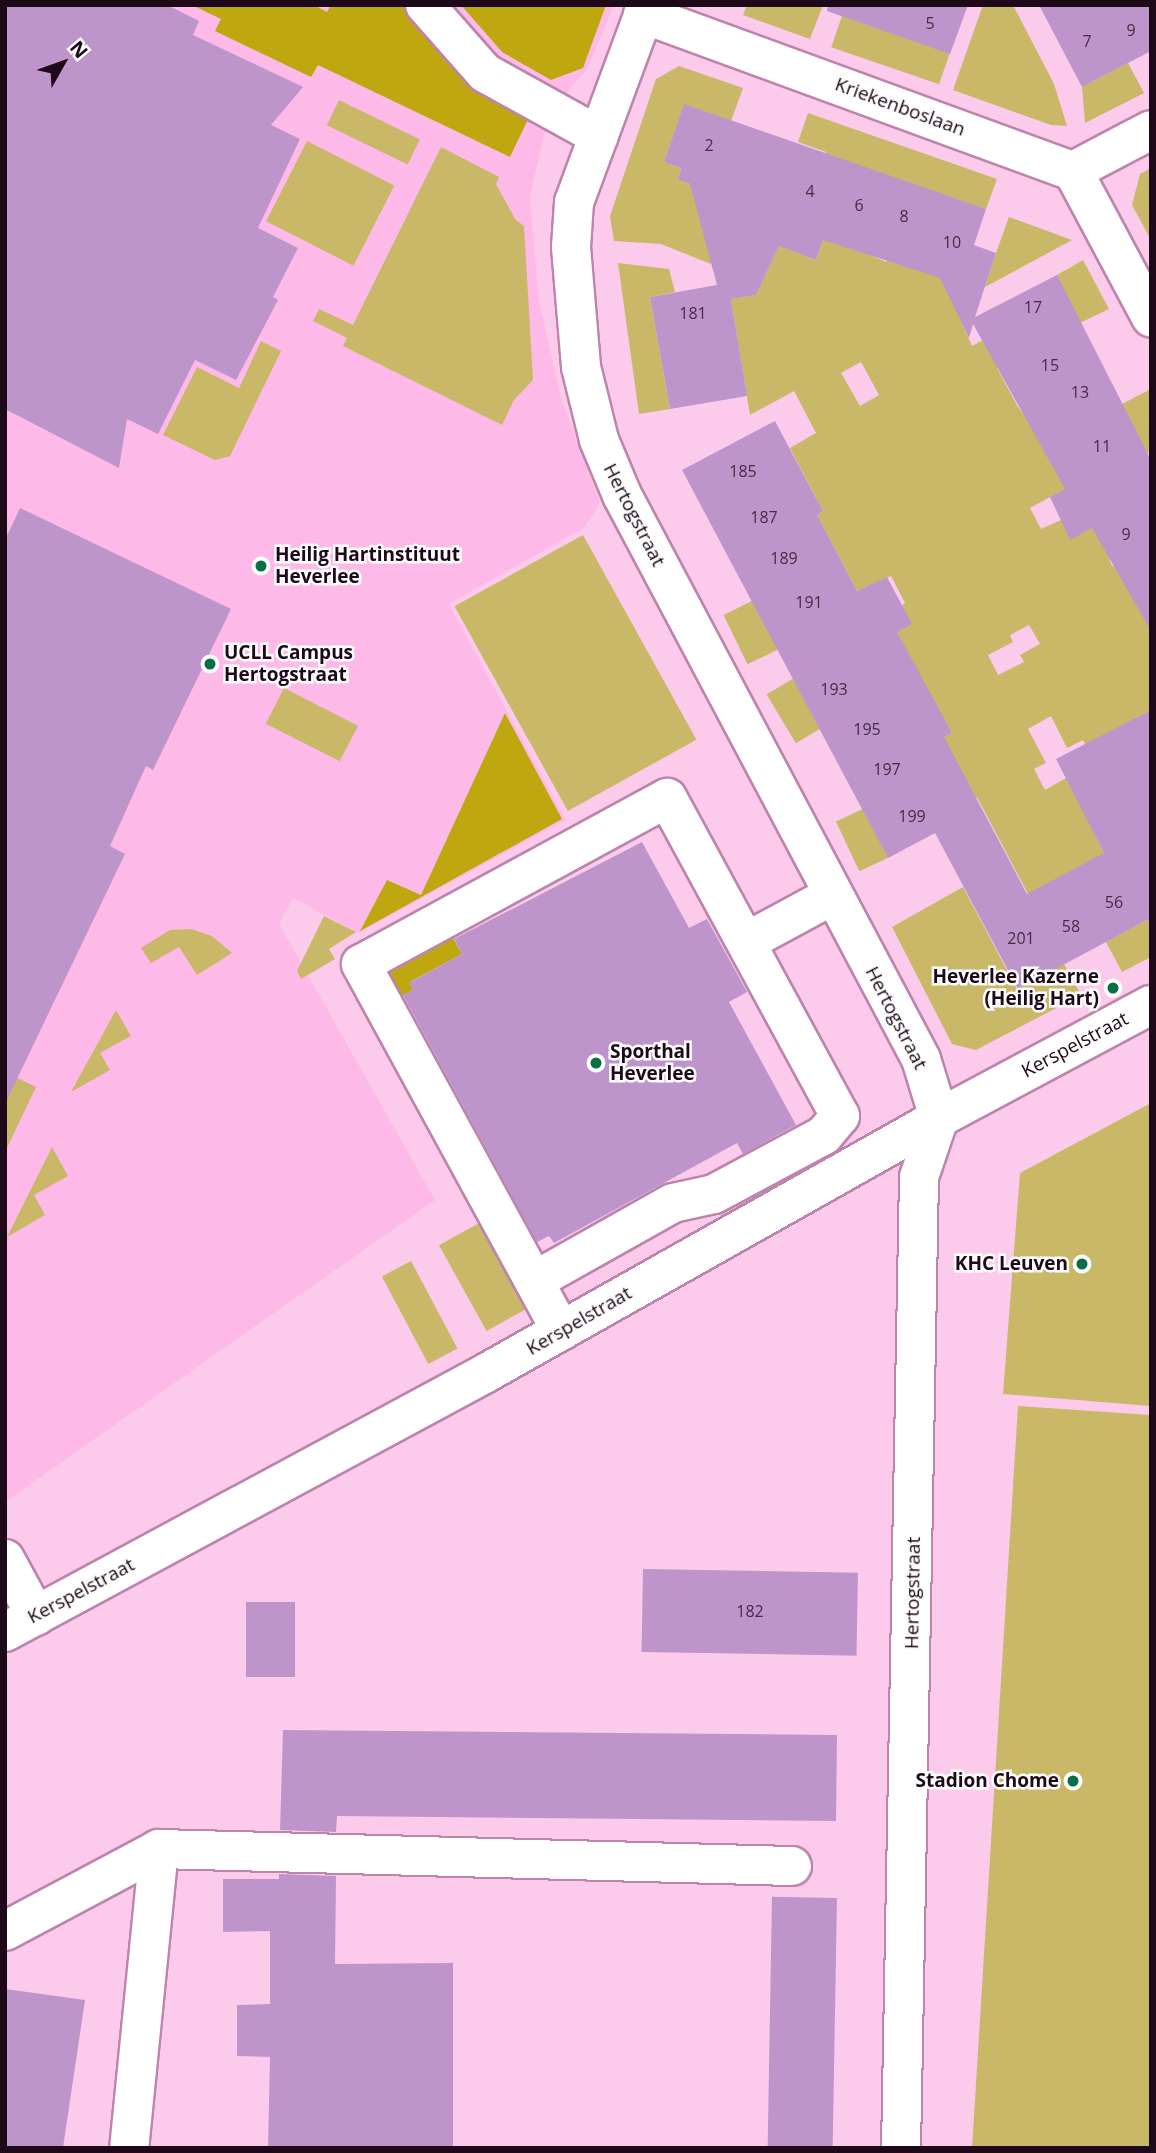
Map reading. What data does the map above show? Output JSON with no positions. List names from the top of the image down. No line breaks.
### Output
{"streets":{"street":["Kriekenboslaan","Hertogstraat","Kerspelstraat"]},"crossings":[["Kriekenboslaan","Hertogstraat"],["Hertogstraat","Kerspelstraat"]],"places":["Heilig Hartinstituut Heverlee","UCLL Campus Hertogstraat","Heverlee Kazerne (Heilig Hart)","Sporthal Heverlee","KHC Leuven","Stadion Chome"],"house_numbers":["5","9","7","2","4","6","8","10","17","181","15","13","11","185","187","9","189","191","193","195","197","199","56","58","201","182"],"north":"top right"}
